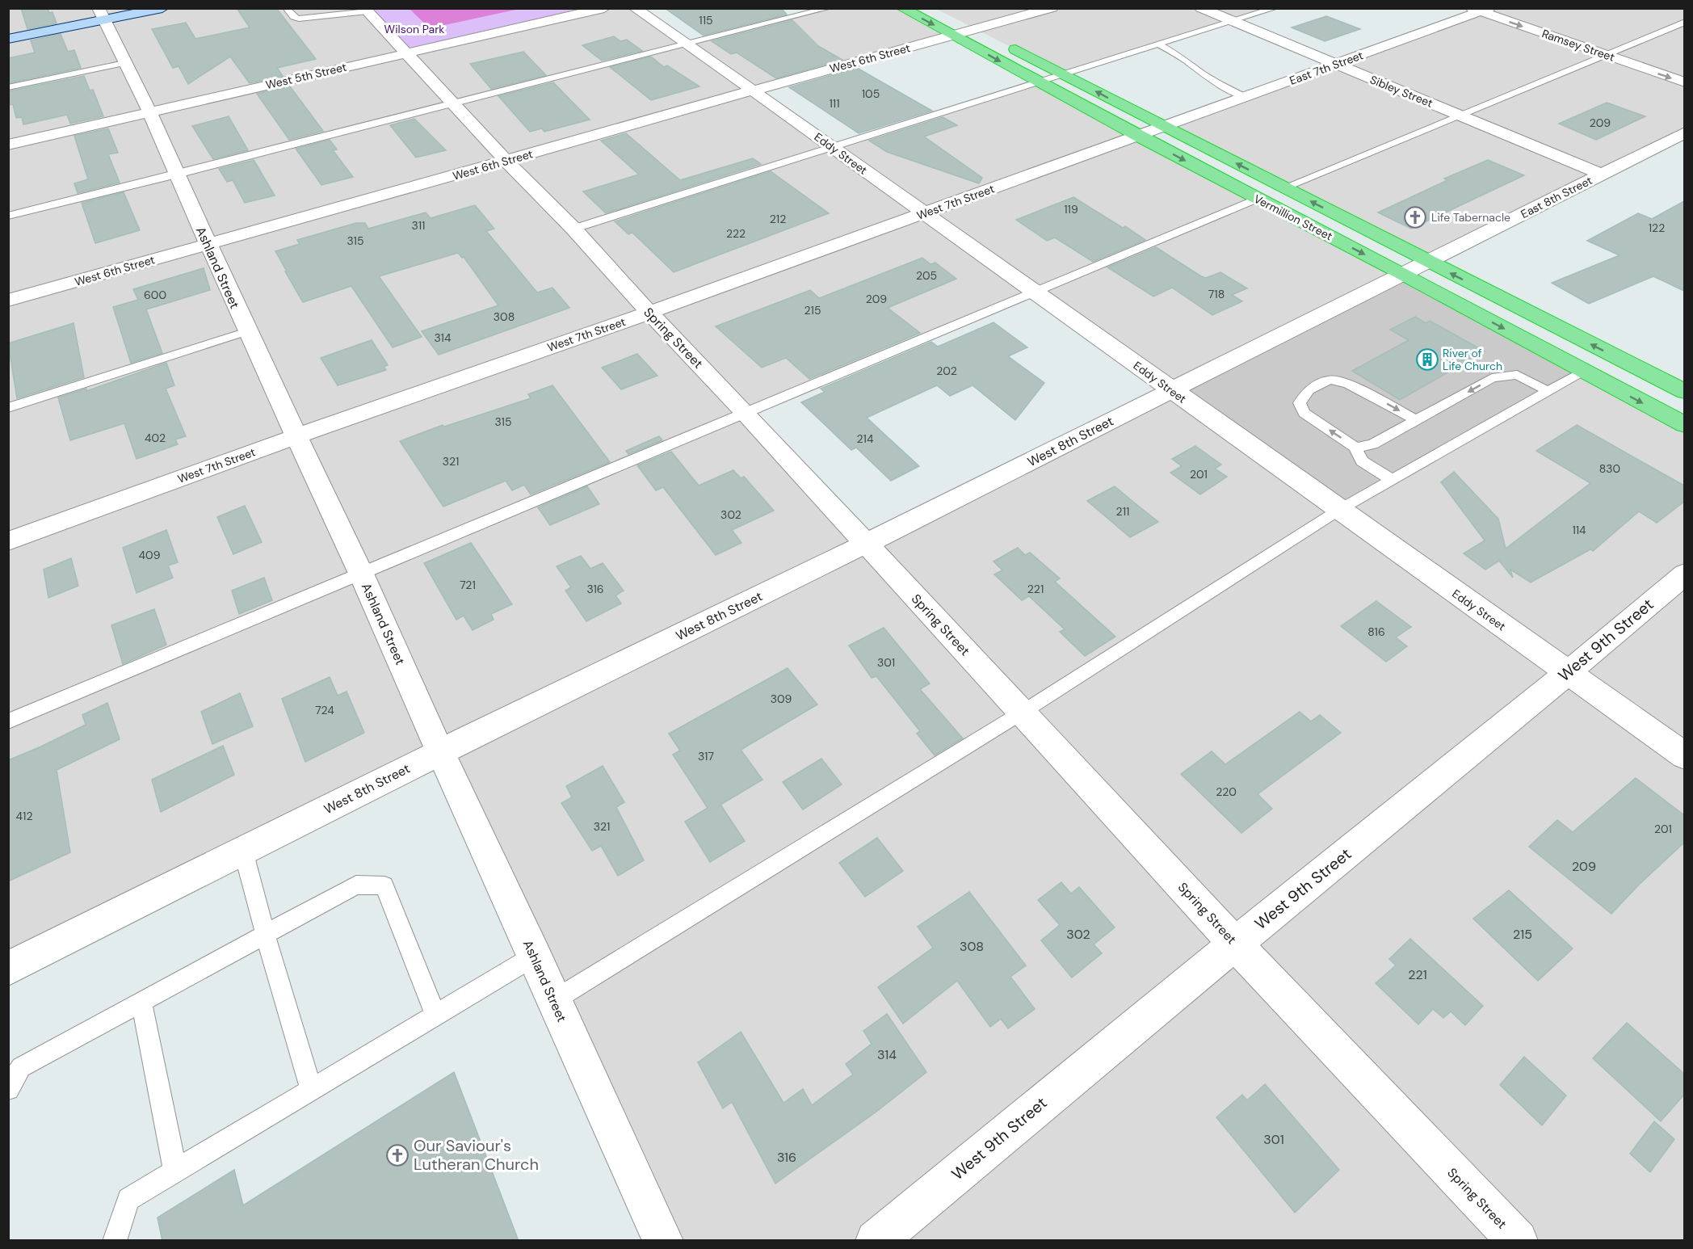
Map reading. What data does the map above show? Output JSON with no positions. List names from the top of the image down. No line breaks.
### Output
{"streets":{"highway":["Vermillion Street"],"street":["Ramsey Street","West 6th Street","East 7th Street","West 5th Street","Sibley Street","Eddy Street","East 8th Street","West 7th Street","Ashland Street","Spring Street","West 8th Street","West 9th Street"]},"crossings":[["Ramsey Street","East 7th Street"],["West 6th Street","Eddy Street"],["West 6th Street","Vermillion Street"],["West 6th Street","Ashland Street"],["West 6th Street","Spring Street"],["East 7th Street","Sibley Street"],["East 7th Street","West 7th Street"],["East 7th Street","Vermillion Street"],["West 5th Street","Ashland Street"],["West 5th Street","Spring Street"],["Sibley Street","East 8th Street"],["Eddy Street","West 7th Street"],["Eddy Street","West 8th Street"],["Eddy Street","West 9th Street"],["East 8th Street","Vermillion Street"],["East 8th Street","West 8th Street"],["West 7th Street","Vermillion Street"],["West 7th Street","Ashland Street"],["West 7th Street","Spring Street"],["Vermillion Street","West 8th Street"],["Ashland Street","West 8th Street"],["Spring Street","West 8th Street"],["Spring Street","West 9th Street"]],"one_way":["Ramsey Street"],"parks":["Wilson Park"],"places":{"church":["Life Tabernacle","Our Saviour's Lutheran Church"],"building":["River of Life Church"]},"house_numbers":["115","105","111","209","119","212","311","122","222","315","205","718","600","209","215","308","314","202","315","402","214","321","830","201","211","302","114","409","721","316","221","816","301","309","724","317","220","412","321","201","209","302","215","308","221","314","301","316"]}
